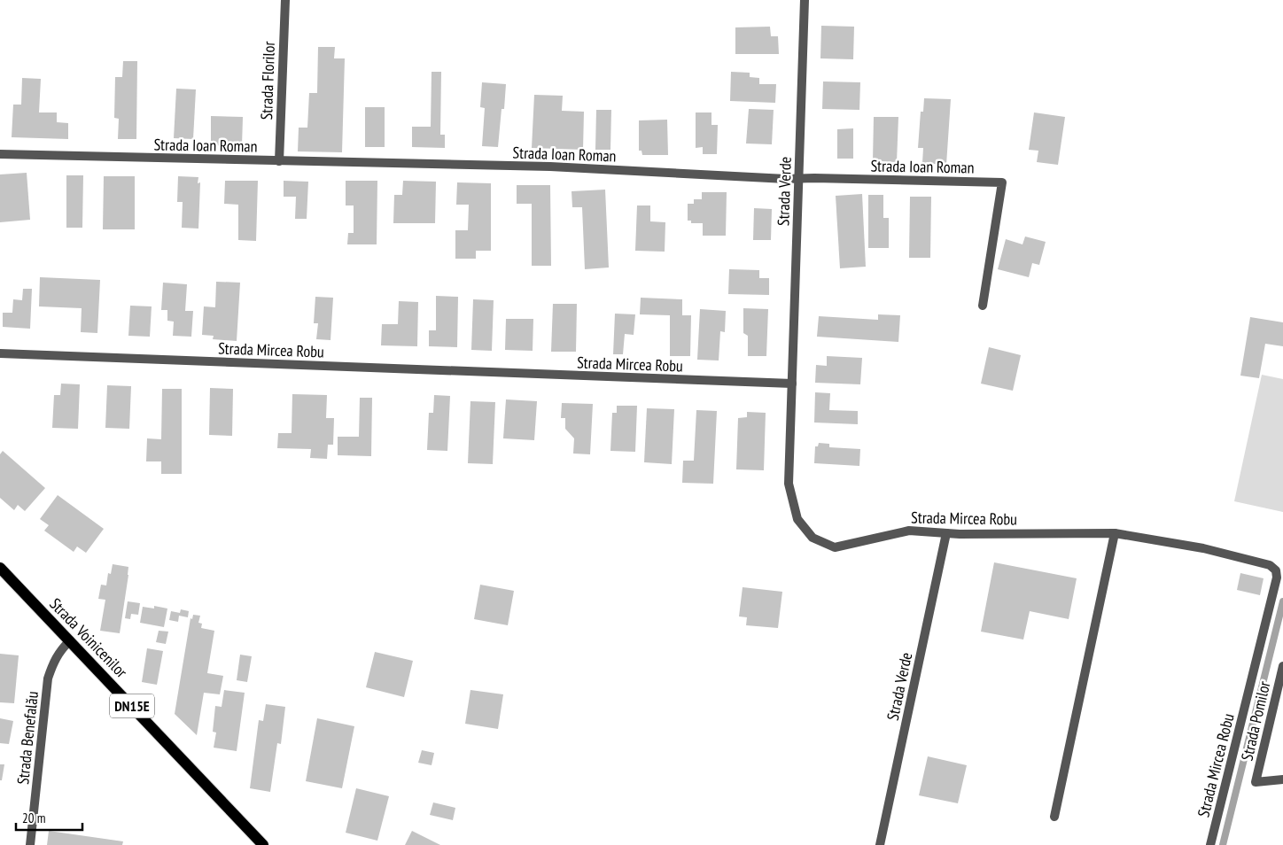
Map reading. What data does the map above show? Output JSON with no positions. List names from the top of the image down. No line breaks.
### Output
{"streets":{"main road":["Strada Voinicenilor","DN15E"],"street":["Strada Florilor","Strada Ioan Roman","Strada Verde","Strada Mircea Robu","Strada Pomilor","Strada Benefalău"]},"crossings":[["Strada Florilor","Strada Ioan Roman"],["Strada Ioan Roman","Strada Verde"],["Strada Verde","Strada Mircea Robu"],["Strada Voinicenilor","Strada Benefalău"]],"scale_bar":"20 m"}
